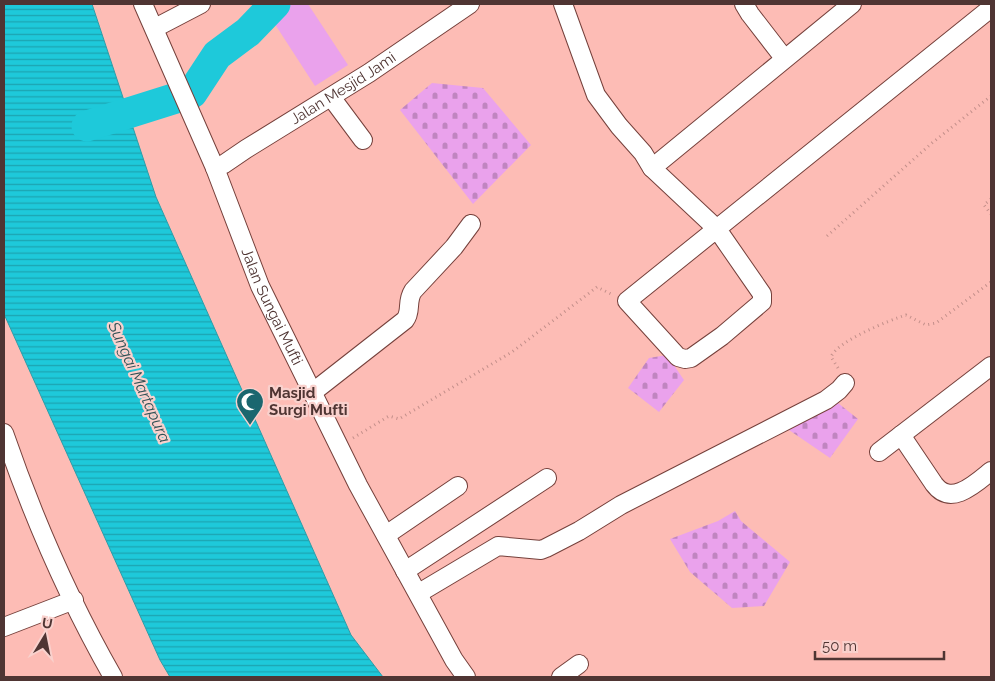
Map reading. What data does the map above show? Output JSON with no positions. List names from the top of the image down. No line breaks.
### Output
{"streets":{"street":["Jalan Mesjid Jami","Jalan Sungai Mufti"]},"crossings":[["Jalan Mesjid Jami","Jalan Sungai Mufti"]],"water":["Sungai Martapura"],"places":{"mosque":["Masjid Surgi Mufti"]},"scale_bar":"50 m","north":"top"}
